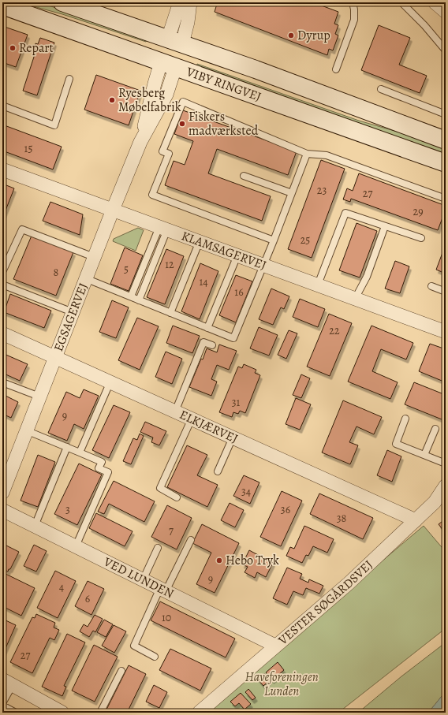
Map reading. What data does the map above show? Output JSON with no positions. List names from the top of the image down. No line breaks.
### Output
{"streets":{"main road":["VIBY RINGVEJ"],"street":["KLAMSAGERVEJ","EGSAGERVEJ","ELKJÆRVEJ","VED LUNDEN","VESTER SØGÅRDSVEJ"]},"crossings":[["VIBY RINGVEJ","EGSAGERVEJ"],["KLAMSAGERVEJ","EGSAGERVEJ"],["EGSAGERVEJ","ELKJÆRVEJ"],["ELKJÆRVEJ","VESTER SØGÅRDSVEJ"],["VED LUNDEN","VESTER SØGÅRDSVEJ"]],"parks":["Haveforeningen Lunden"],"places":["Dyrup","Repart","Ryesberg Møbelfabrik","Fiskers madværksted","Hebo Tryk"],"house_numbers":["15","23","27","29","25","12","5","8","14","16","22","31","9","34","3","36","38","7","9","4","6","10","27"]}
